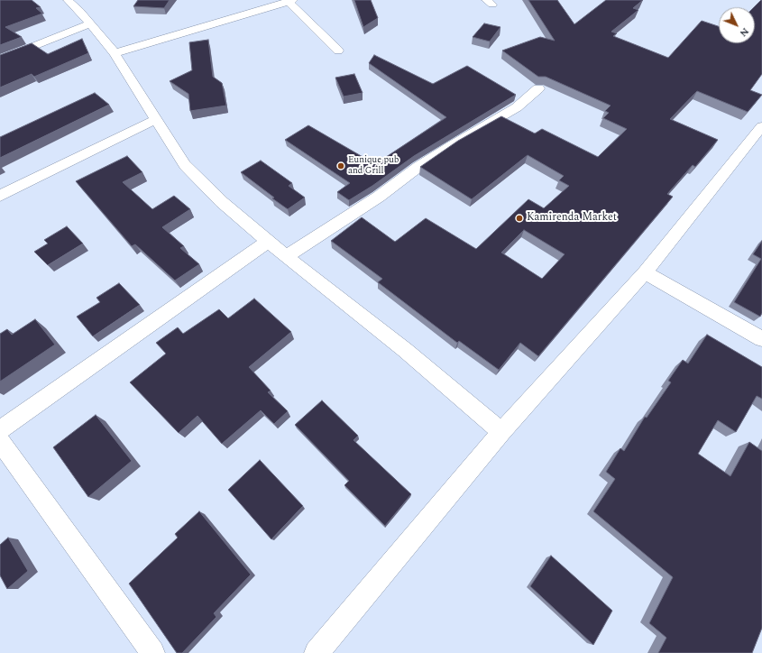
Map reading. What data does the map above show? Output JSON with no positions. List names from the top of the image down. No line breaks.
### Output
{"places":["Eunique pub and Grill","Kamirenda Market"],"north":"bottom right"}
